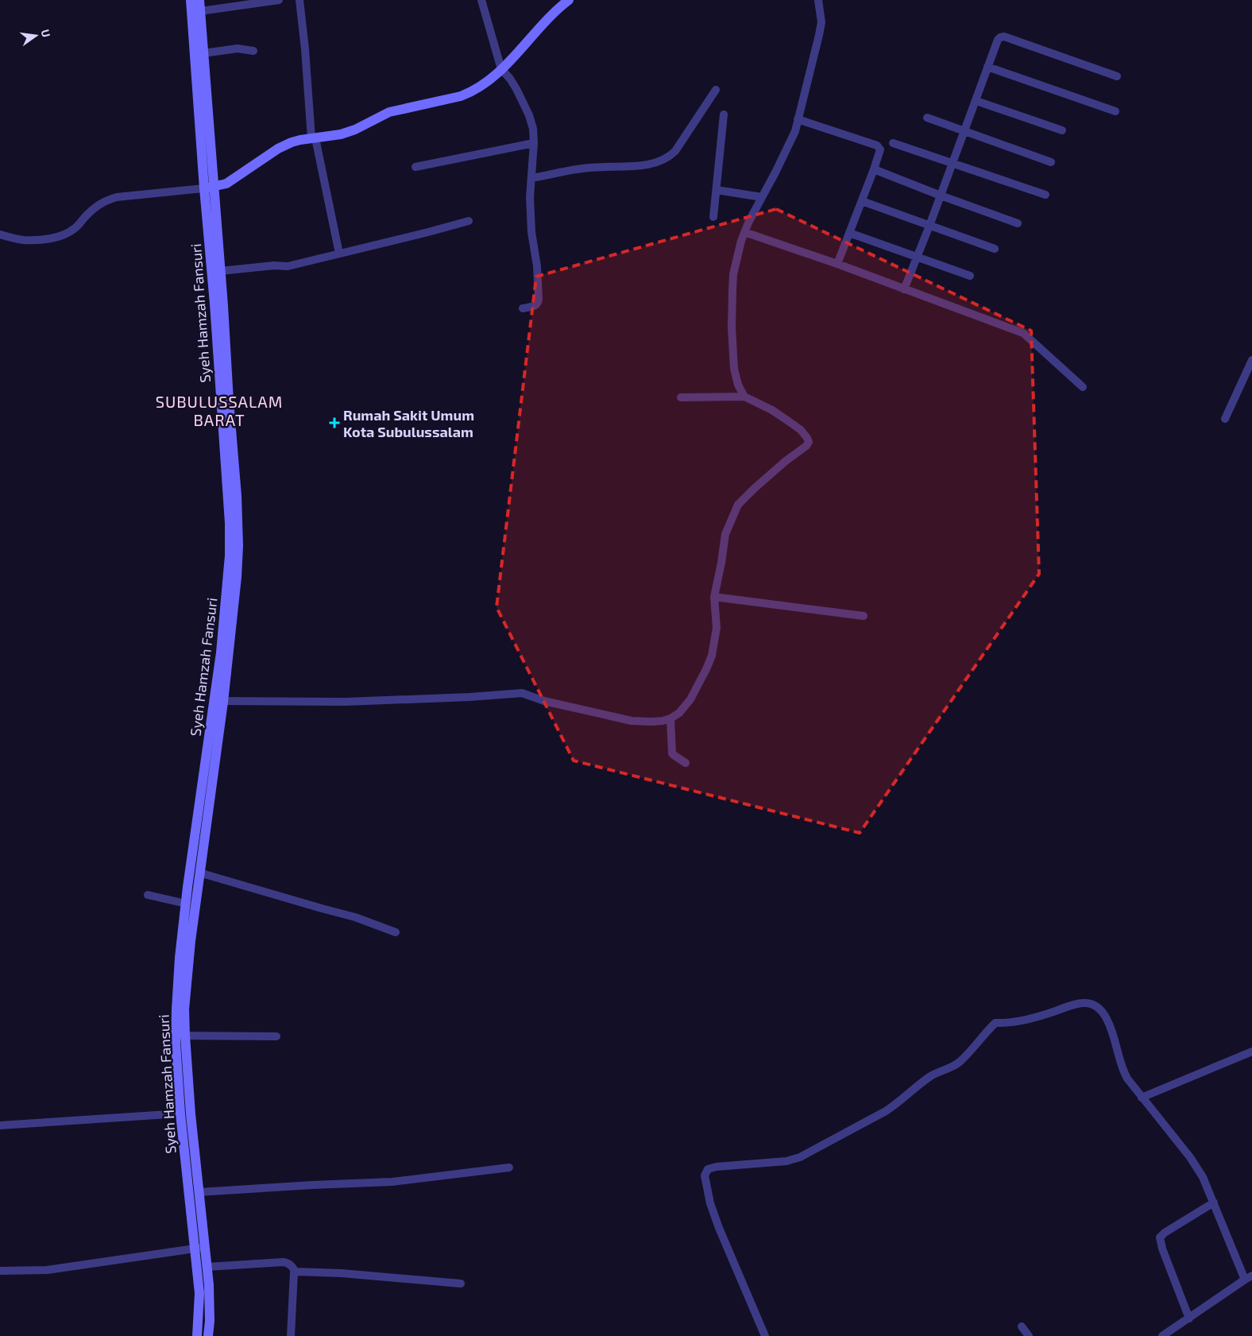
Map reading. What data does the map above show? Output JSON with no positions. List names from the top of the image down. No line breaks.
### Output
{"streets":{"main road":["Syeh Hamzah Fansuri"]},"districts":["SUBULUSSALAM BARAT"],"places":{"health":["Rumah Sakit Umum Kota Subulussalam"]},"north":"right"}
